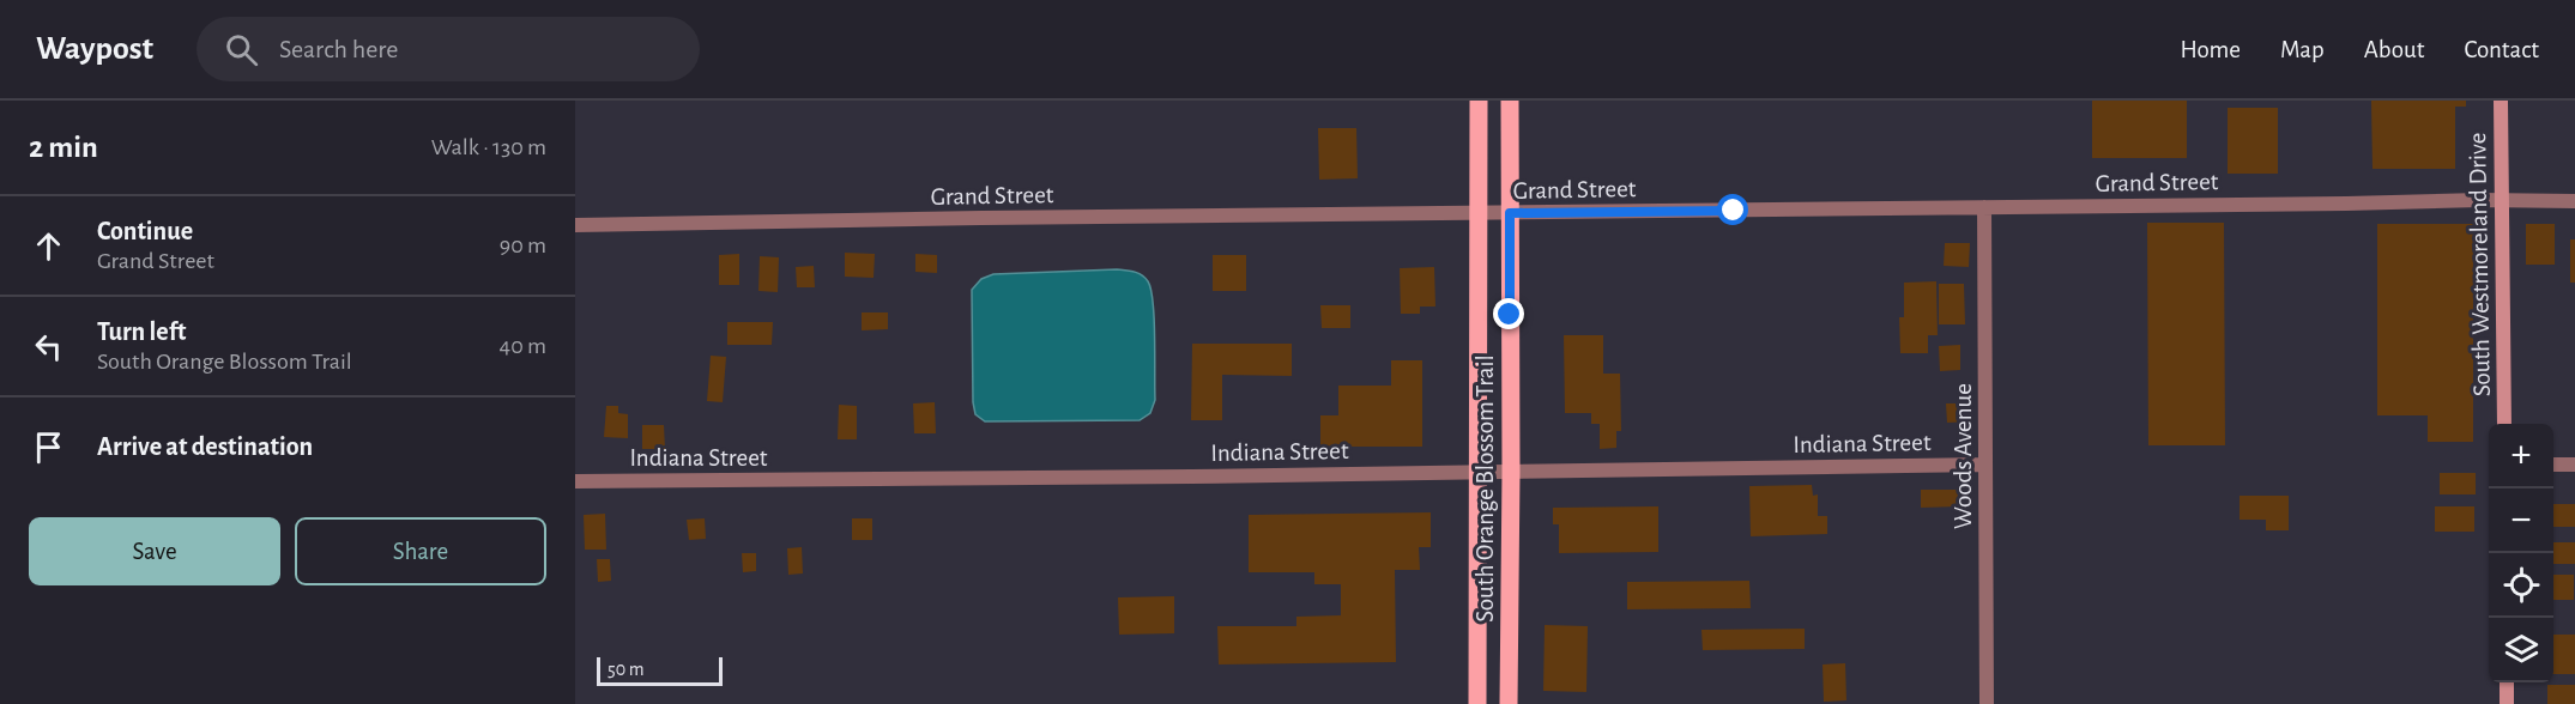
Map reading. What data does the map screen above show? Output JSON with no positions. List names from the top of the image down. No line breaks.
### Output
{"streets":{"main road":["South Orange Blossom Trail"],"street":["Grand Street","South Westmoreland Drive","Indiana Street","Woods Avenue"]},"crossings":[["Grand Street","South Westmoreland Drive"],["Grand Street","Woods Avenue"],["Grand Street","South Orange Blossom Trail"],["Indiana Street","Woods Avenue"],["Indiana Street","South Orange Blossom Trail"]],"scale_bar":"50 m","page":{"header":"Waypost","search":"Search here","nav":["Home","Map","About","Contact"],"heading":["2 min","Walk · 130 m"],"list":[["Continue","Grand Street","90 m"],["Turn left","South Orange Blossom Trail","40 m"],"Arrive at destination"],"map_buttons":["+","−"],"buttons":["Save","Share"],"scale":"50 m"}}
